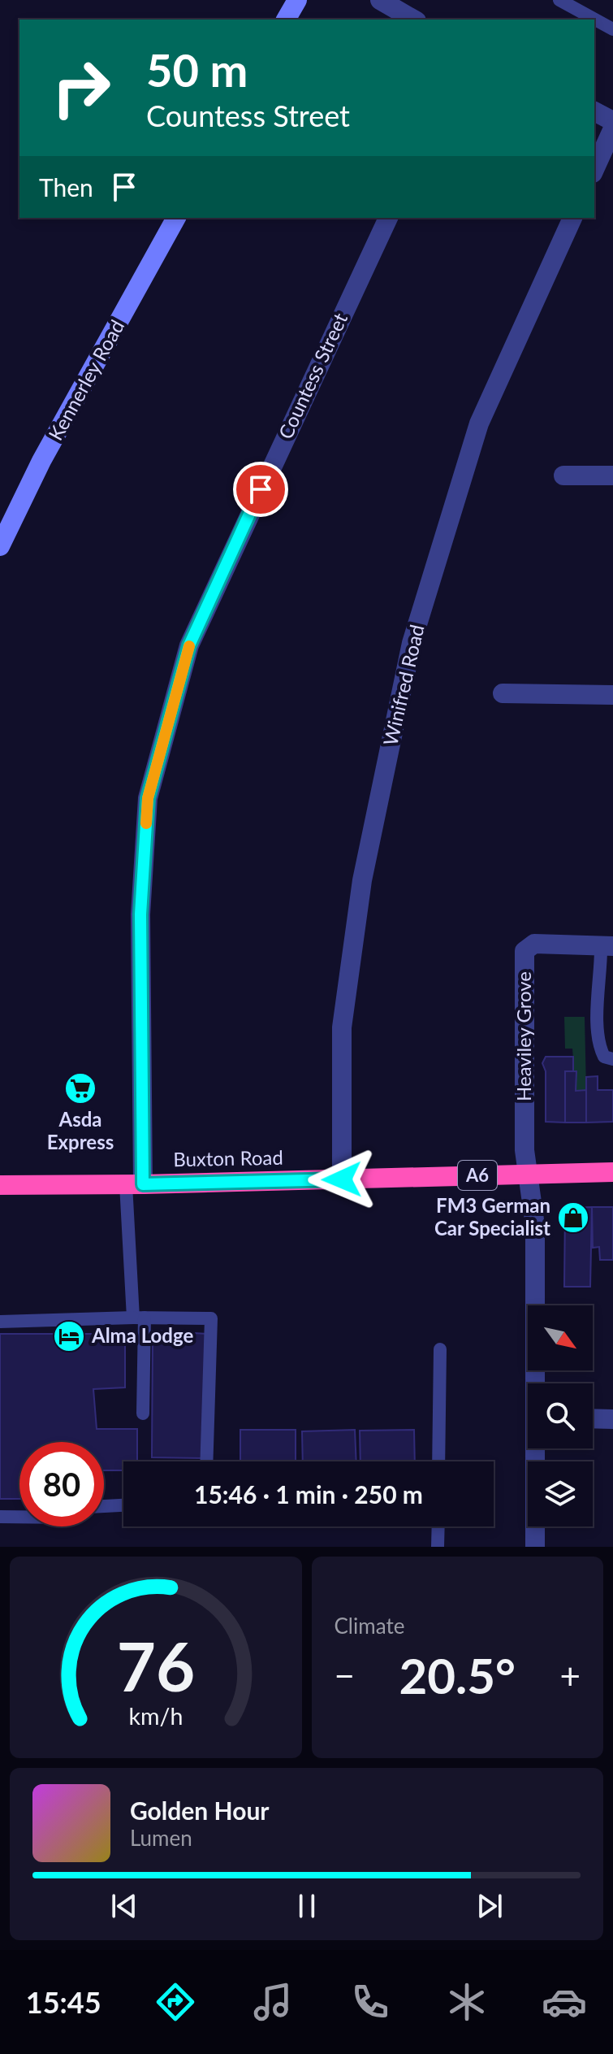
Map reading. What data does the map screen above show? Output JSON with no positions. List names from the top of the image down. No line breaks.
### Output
{"streets":{"highway":["Buxton Road","A6"],"street":["Countess Street","Kennerley Road","Winifred Road","Heaviley Grove"]},"crossings":[["Countess Street","Buxton Road"],["Winifred Road","Buxton Road"],["Heaviley Grove","Buxton Road"]],"places":{"supermarket":["Asda Express"],"shop":["FM3 German Car Specialist"],"hotel":["Alma Lodge"]},"north":"bottom right","page":{"turn":["50 m","Countess Street"],"then":"Then","limit":"80","trip":"15:46 · 1 min · 250 m","tile":"Climate","heat":["−","20.5°","+"],"song":["Golden Hour","Lumen"],"tabs":"15:45","gauge":["76","km/h"]}}
